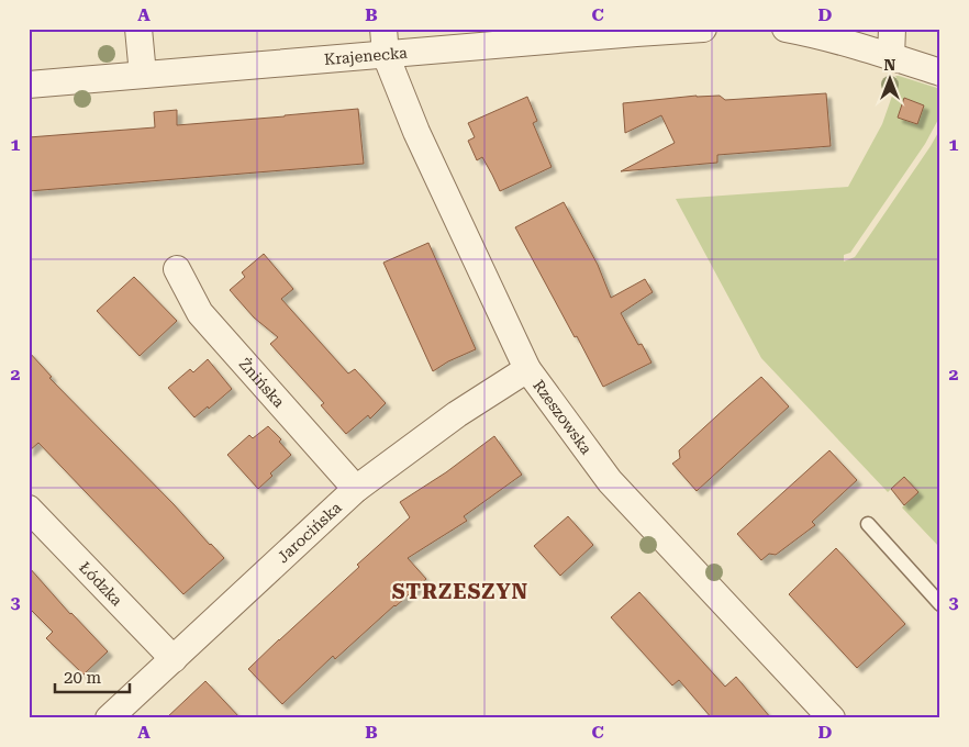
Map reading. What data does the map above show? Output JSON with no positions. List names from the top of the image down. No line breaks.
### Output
{"streets":{"street":["Krajenecka","Żnińska","Rzeszowska","Jarocińska","Łódzka"]},"crossings":[["Krajenecka","Rzeszowska"],["Żnińska","Jarocińska"],["Rzeszowska","Jarocińska"],["Jarocińska","Łódzka"]],"districts":["STRZESZYN"],"scale_bar":"20 m","north":"top","grid":{"columns":["A","B","C","D"],"rows":["1","2","3"]}}
